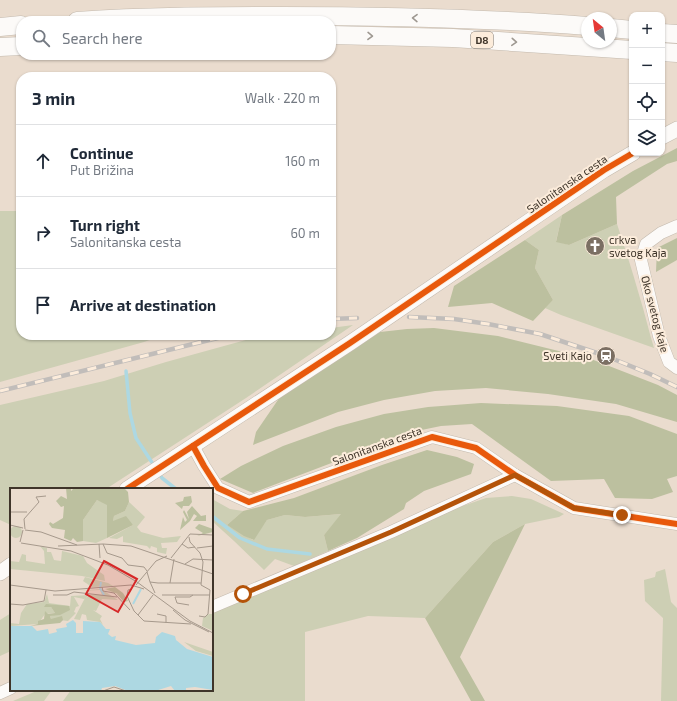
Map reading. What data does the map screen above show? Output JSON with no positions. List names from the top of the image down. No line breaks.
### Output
{"streets":{"highway":["D8"],"main road":["Salonitanska cesta"],"street":["Oko svetog Kaje"]},"places":{"church":["crkva svetog Kaja"],"station":["Sveti Kajo"]},"north":"top left","page":{"map_buttons":["+","−"],"search":"Search here","heading":["3 min","Walk · 220 m"],"list":[["Continue","Put Brižina","160 m"],["Turn right","Salonitanska cesta","60 m"],"Arrive at destination"]}}
